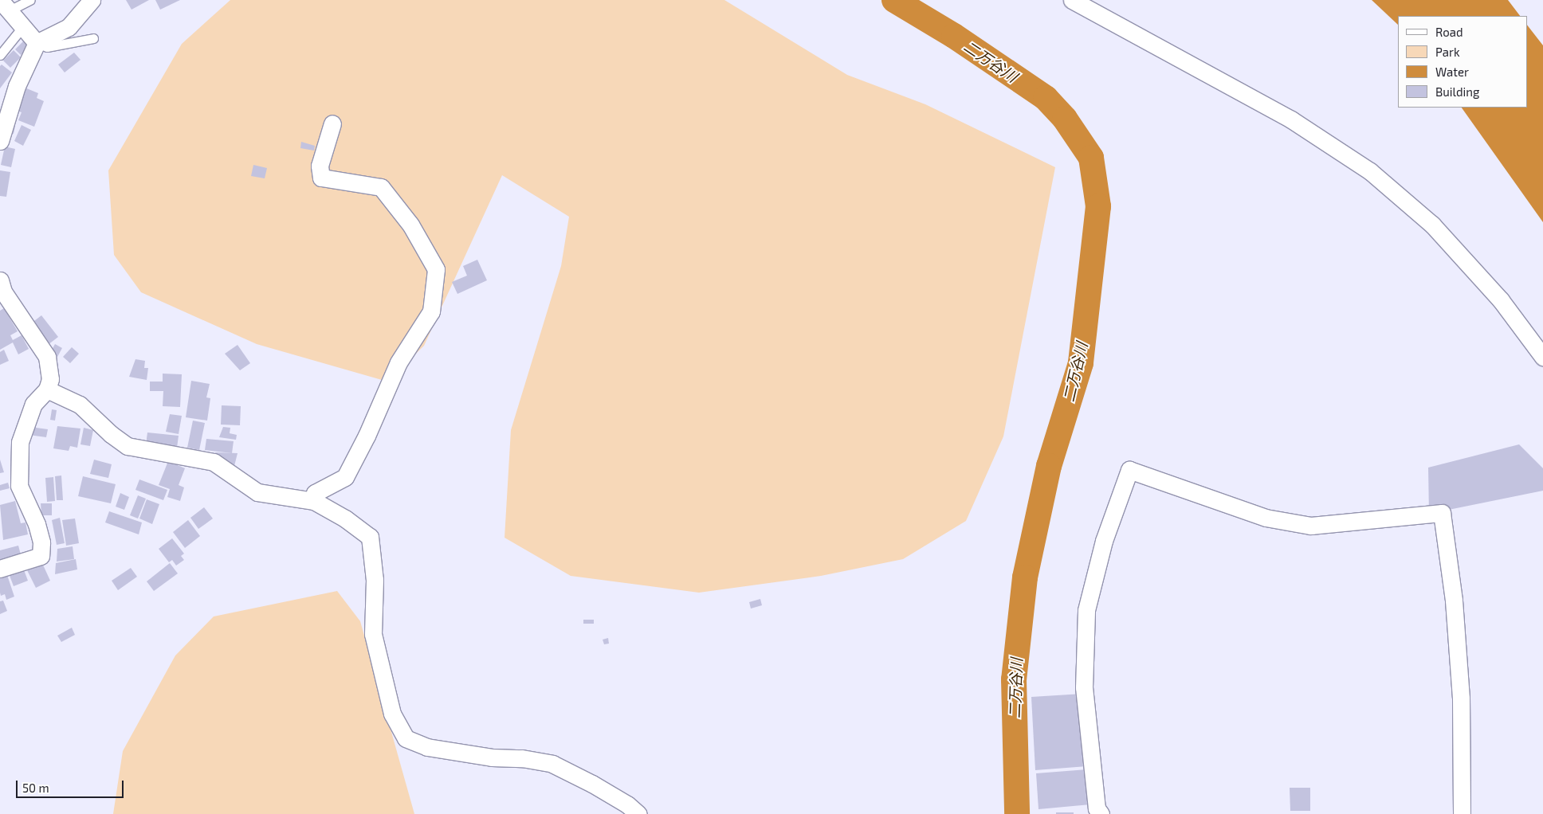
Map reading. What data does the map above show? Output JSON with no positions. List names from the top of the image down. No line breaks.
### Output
{"water":["二万谷川"],"legend":["Road","Park","Water","Building"],"scale_bar":"50 m"}
